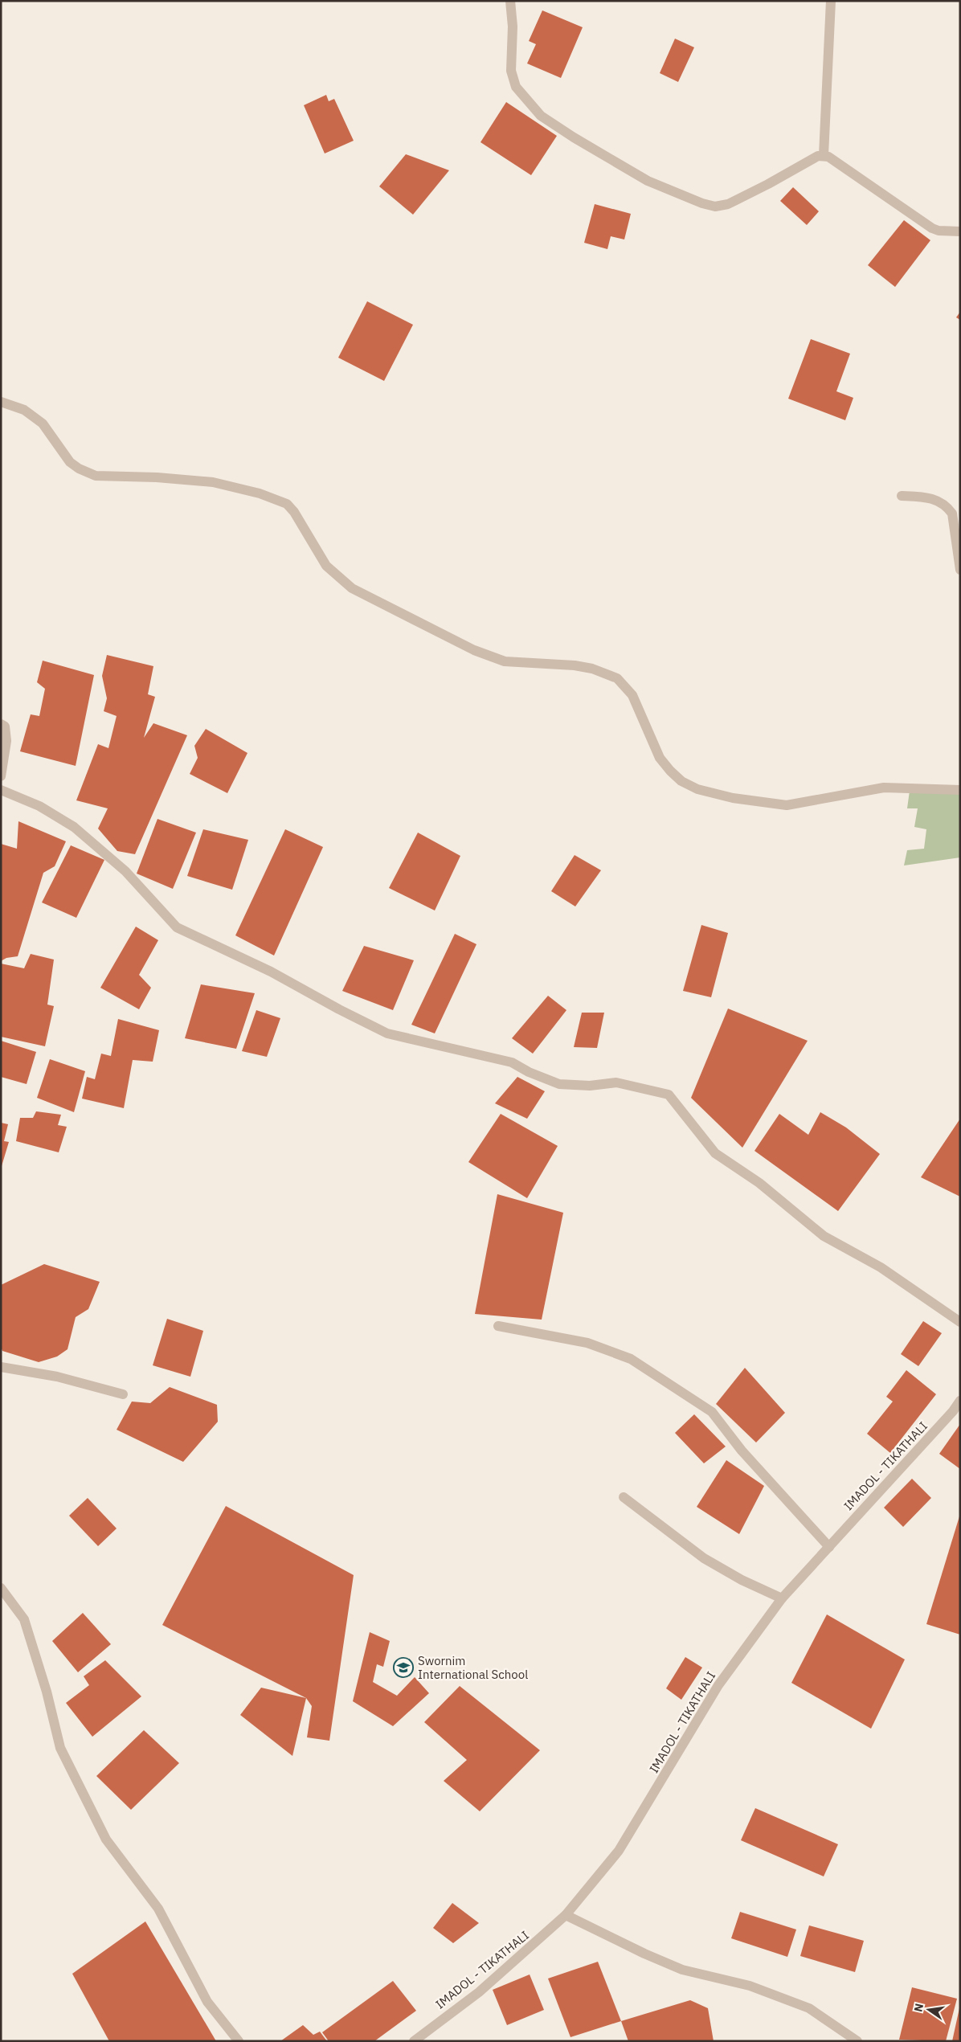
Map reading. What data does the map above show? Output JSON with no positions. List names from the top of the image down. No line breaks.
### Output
{"streets":{"street":["IMADOL - TIKATHALI"]},"places":{"school or university":["Swornim International School"]},"north":"left"}
